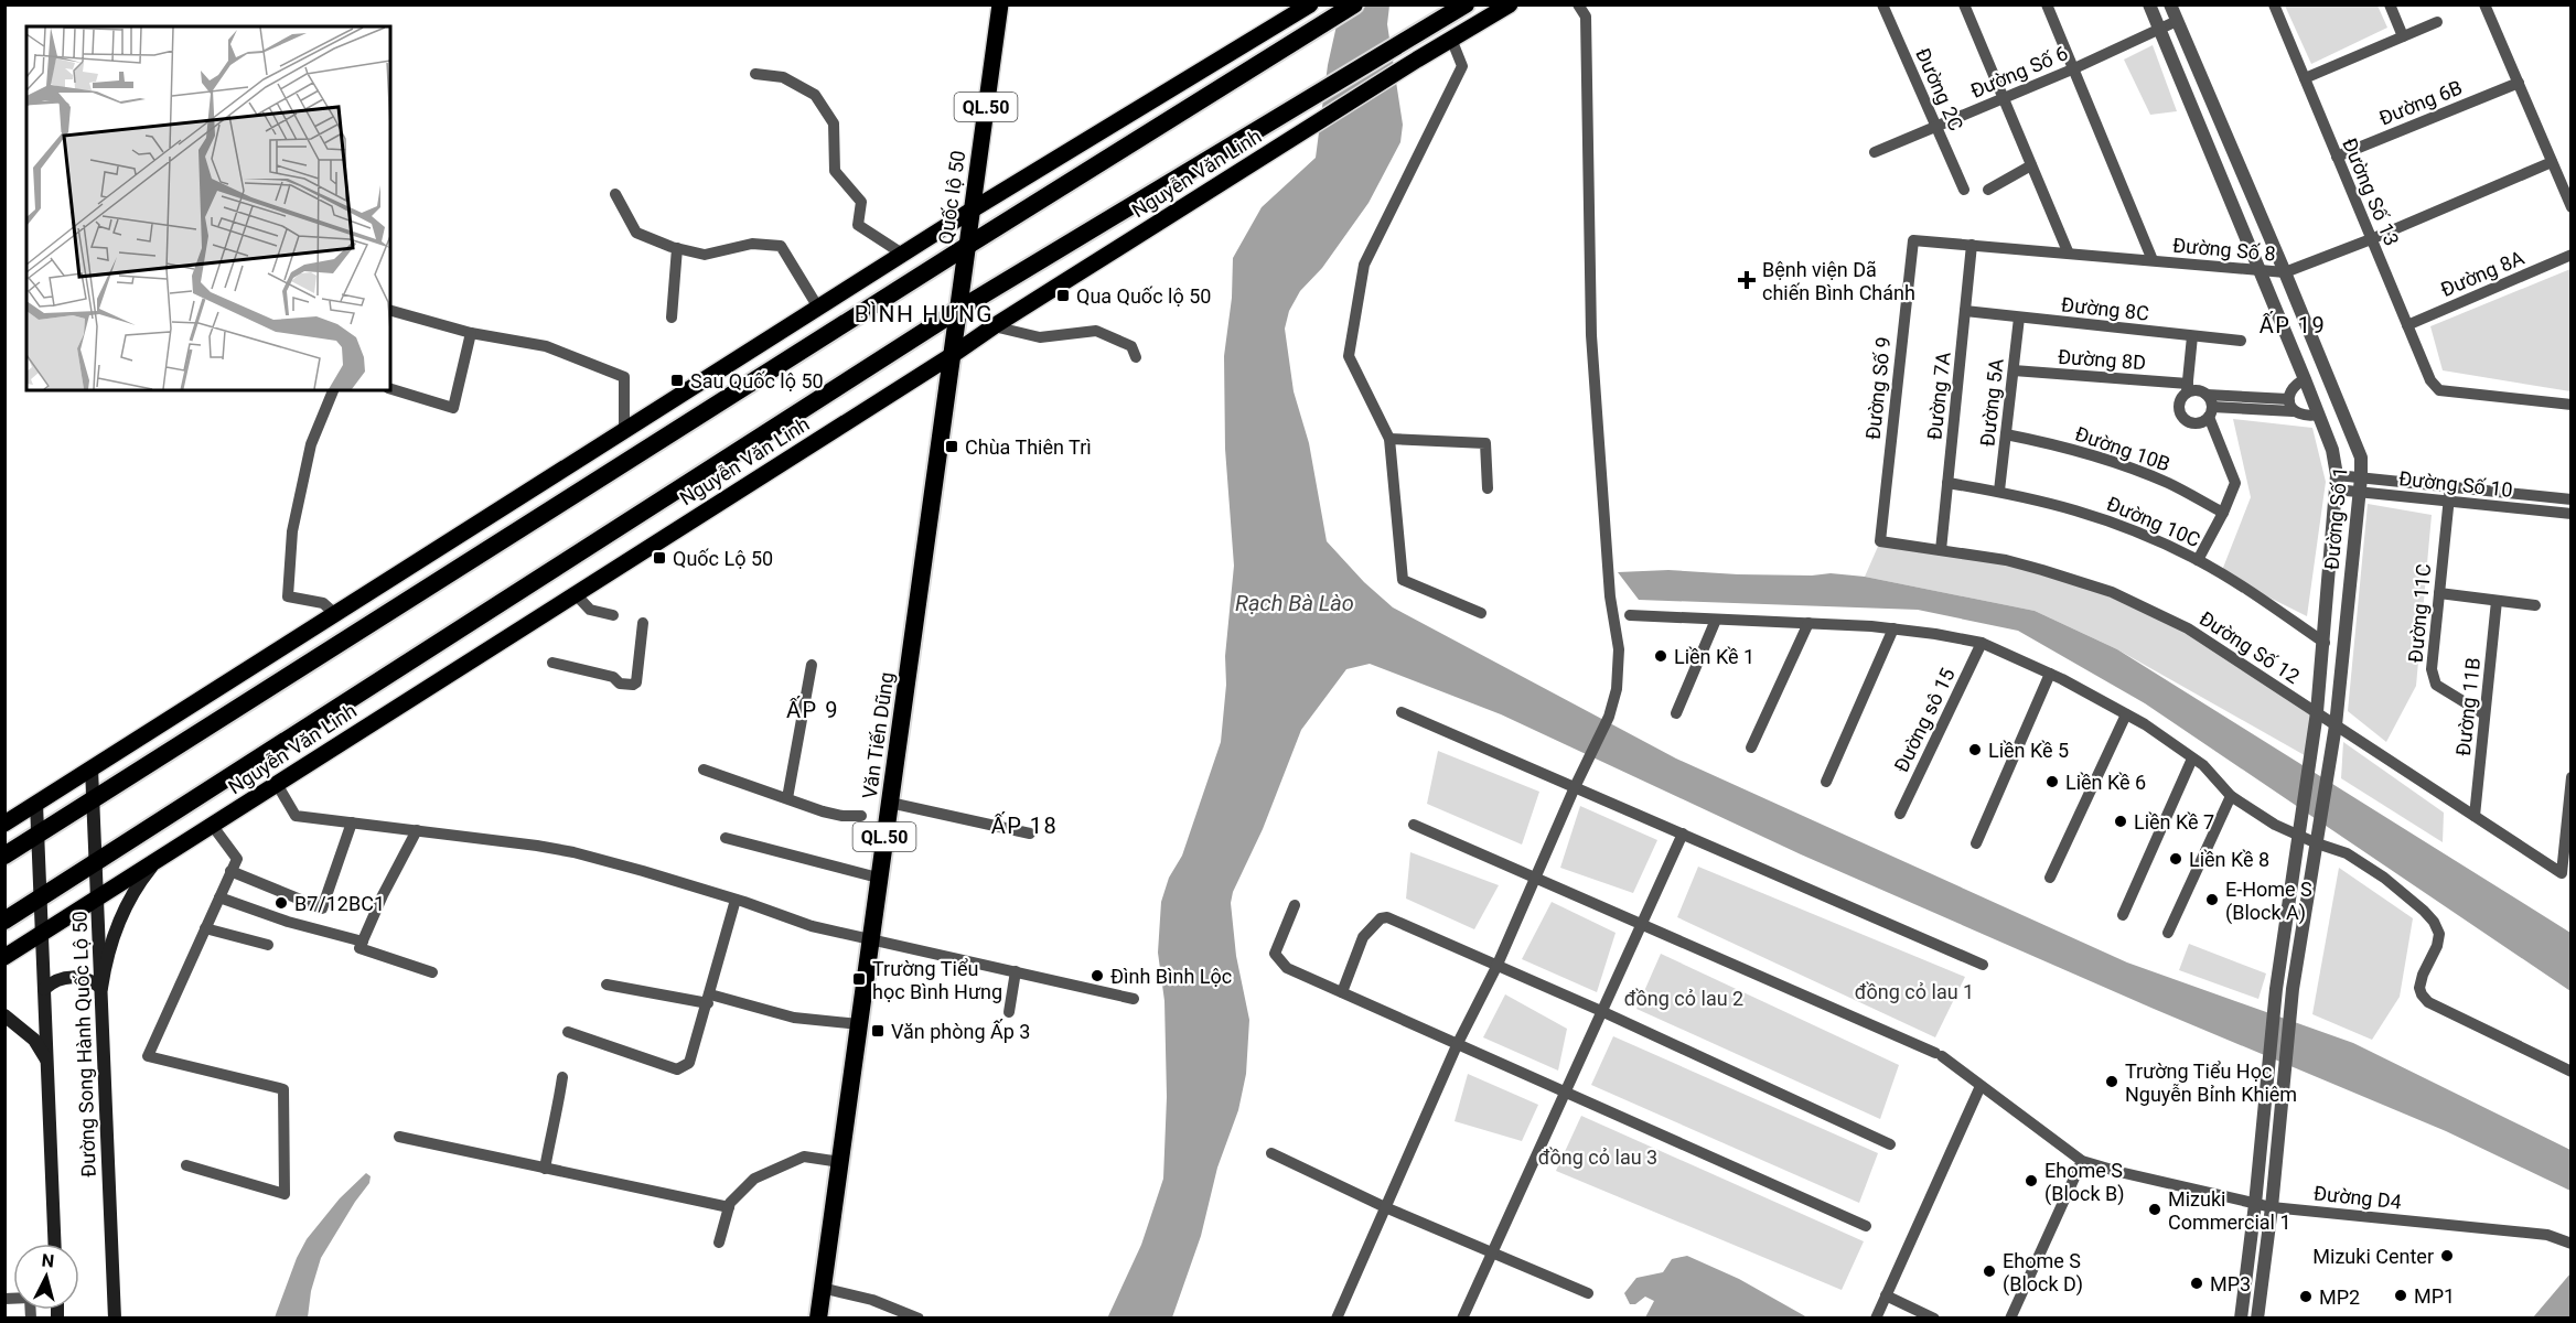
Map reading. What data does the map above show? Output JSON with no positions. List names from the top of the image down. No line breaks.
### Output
{"streets":{"highway":["QL.50","Nguyễn Văn Linh","Quốc lộ 50","Văn Tiến Dũng"],"main road":["Đường Song Hành Quốc Lộ 50"],"street":["Đường Số 6","Đường 2C","Đường 6B","Đường Số 13","Đường Số 8","Đường 8A","Đường 8C","Đường 8D","Đường Số 9","Đường 7A","Đường 5A","Đường 10B","Đường Số 10","Đường Số 1","Đường 10C","Đường 11C","Đường Số 12","Đường 11B","Đường sô 15","Đường D4"]},"crossings":[["Đường Số 6","Đường 2C"],["Đường Số 6","Đường Số 1"],["Đường 6B","Đường Số 13"],["Nguyễn Văn Linh","Quốc lộ 50"],["Nguyễn Văn Linh","Văn Tiến Dũng"],["Nguyễn Văn Linh","Đường Song Hành Quốc Lộ 50"],["Đường Số 13","Đường Số 8"],["Đường Số 13","Đường 8A"],["Quốc lộ 50","Văn Tiến Dũng"],["Đường Số 8","Đường Số 9"],["Đường Số 8","Đường 7A"],["Đường Số 8","Đường Số 1"],["Đường 8C","Đường 7A"],["Đường 8C","Đường 5A"],["Đường 8D","Đường 5A"],["Đường Số 9","Đường Số 12"],["Đường 7A","Đường 10C"],["Đường 7A","Đường Số 12"],["Đường 5A","Đường 10B"],["Đường 5A","Đường 10C"],["Đường Số 10","Đường Số 1"],["Đường Số 10","Đường 11C"],["Đường Số 1","Đường 10C"],["Đường Số 1","Đường Số 12"],["Đường Số 1","Đường D4"],["Đường 11C","Đường 11B"],["Đường Số 12","Đường 11B"]],"districts":["BÌNH HƯNG","ẤP 19","ẤP 9","ẤP 18"],"water":["Rạch Bà Lào"],"parks":["đồng cỏ lau 1","đồng cỏ lau 2","đồng cỏ lau 3"],"places":{"health":["Bệnh viện Dã chiến Bình Chánh"],"transit":["Qua Quốc lộ 50","Sau Quốc lộ 50","Chùa Thiên Trì","Quốc Lộ 50","Trường Tiểu học Bình Hưng","Văn phòng Ấp 3"],"other":["Liền Kề 1","Liền Kề 5","Liền Kề 6","Liền Kề 7","Liền Kề 8","E-Home S (Block A)","B7/12BC1","Đình Bình Lộc","Trường Tiểu Học Nguyễn Bỉnh Khiêm","Ehome S (Block B)","Mizuki Commercial 1","Mizuki Center","Ehome S (Block D)","MP3","MP1","MP2"]},"north":"top"}
